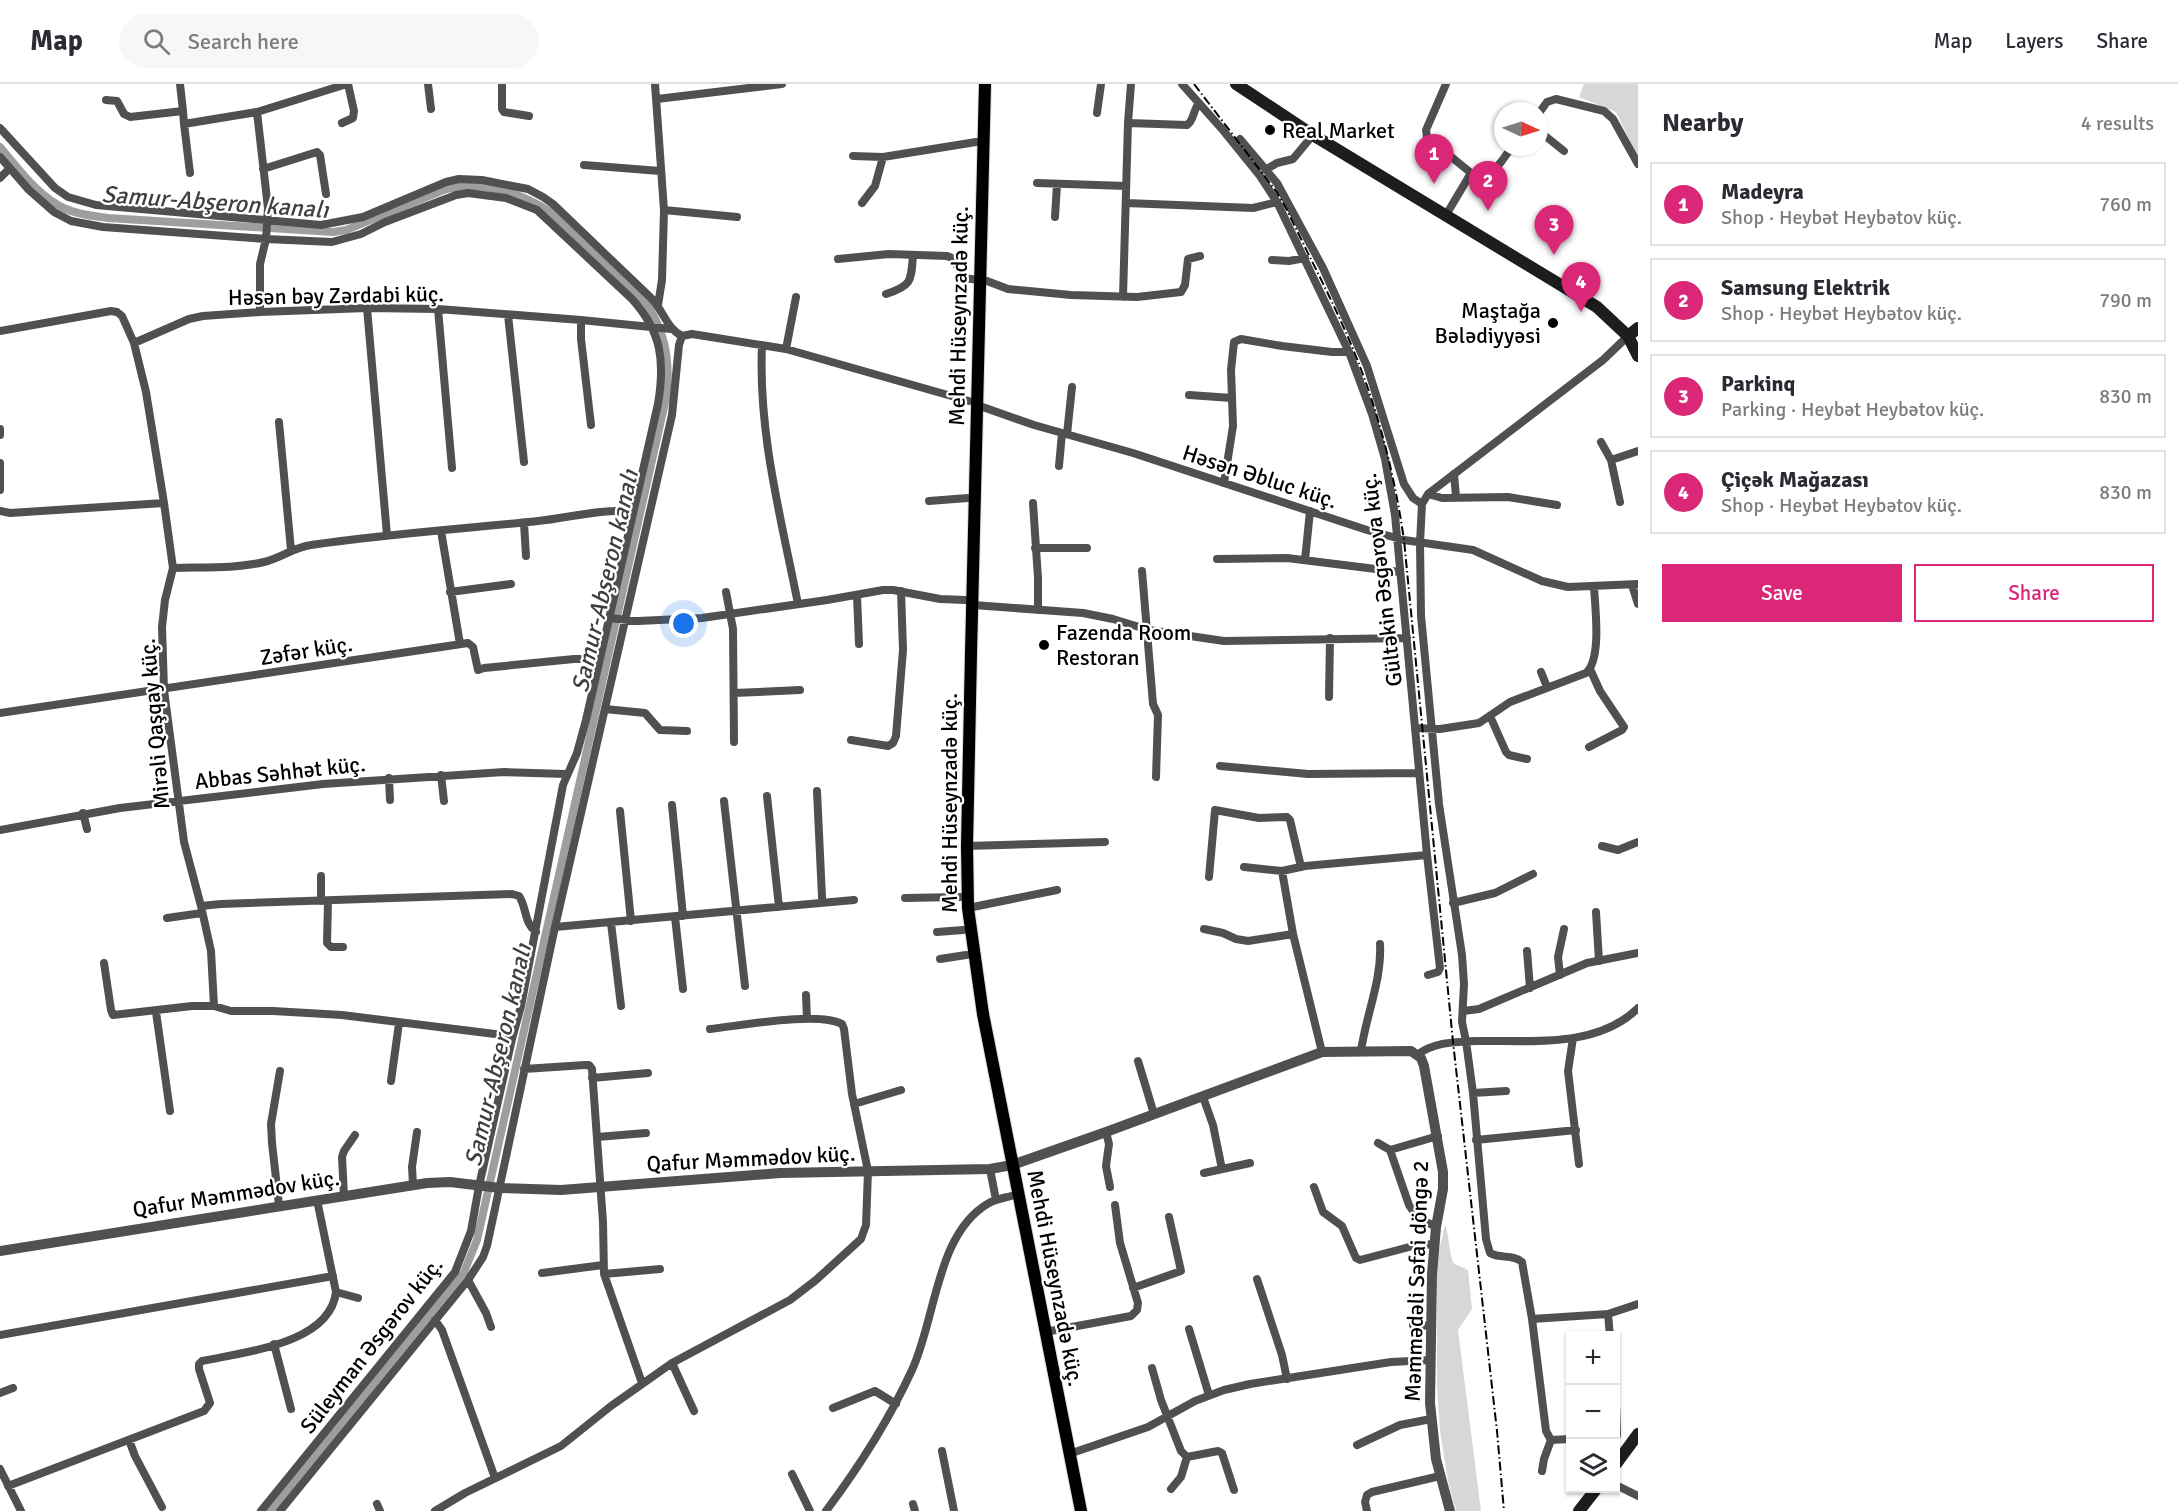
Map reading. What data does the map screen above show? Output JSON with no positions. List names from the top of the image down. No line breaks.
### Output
{"streets":{"main road":["Mehdi Hüseynzadə küç."],"street":["Həsən bəy Zərdabi küç.","Həsən Əbluc küç.","Gültəkin Əsgərova küç.","Zəfər küç.","Mirəli Qaşqay küç.","Abbas Səhhət küç.","Qafur Məmmədov küç.","Məmmədəli Səfai döngə 2","Süleyman Əsgərov küç."]},"crossings":[["Həsən bəy Zərdabi küç.","Mirəli Qaşqay küç."],["Həsən bəy Zərdabi küç.","Süleyman Əsgərov küç."],["Mehdi Hüseynzadə küç.","Həsən Əbluc küç."],["Mehdi Hüseynzadə küç.","Qafur Məmmədov küç."],["Həsən Əbluc küç.","Gültəkin Əsgərova küç."],["Həsən Əbluc küç.","Süleyman Əsgərov küç."],["Zəfər küç.","Mirəli Qaşqay küç."],["Mirəli Qaşqay küç.","Abbas Səhhət küç."],["Abbas Səhhət küç.","Süleyman Əsgərov küç."],["Qafur Məmmədov küç.","Məmmədəli Səfai döngə 2"],["Qafur Məmmədov küç.","Süleyman Əsgərov küç."]],"water":["Samur-Abşeron kanalı"],"places":["Real Market","Maştağa Bələdiyyəsi","Fazenda Room Restoran"],"north":"right","page":{"header":"Map","search":"Search here","nav":["Map","Layers","Share"],"heading":["Nearby","4 results"],"pins":["1","2","3","4"],"list":[{"mark":"1","name":"Madeyra","note":"Shop · Heybət Heybətov küç.","value":"760 m"},{"mark":"2","name":"Samsung Elektrik","note":"Shop · Heybət Heybətov küç.","value":"790 m"},{"mark":"3","name":"Parkinq","note":"Parking · Heybət Heybətov küç.","value":"830 m"},{"mark":"4","name":"Çiçək Mağazası","note":"Shop · Heybət Heybətov küç.","value":"830 m"}],"buttons":["Save","Share"],"map_buttons":["+","−"]}}
